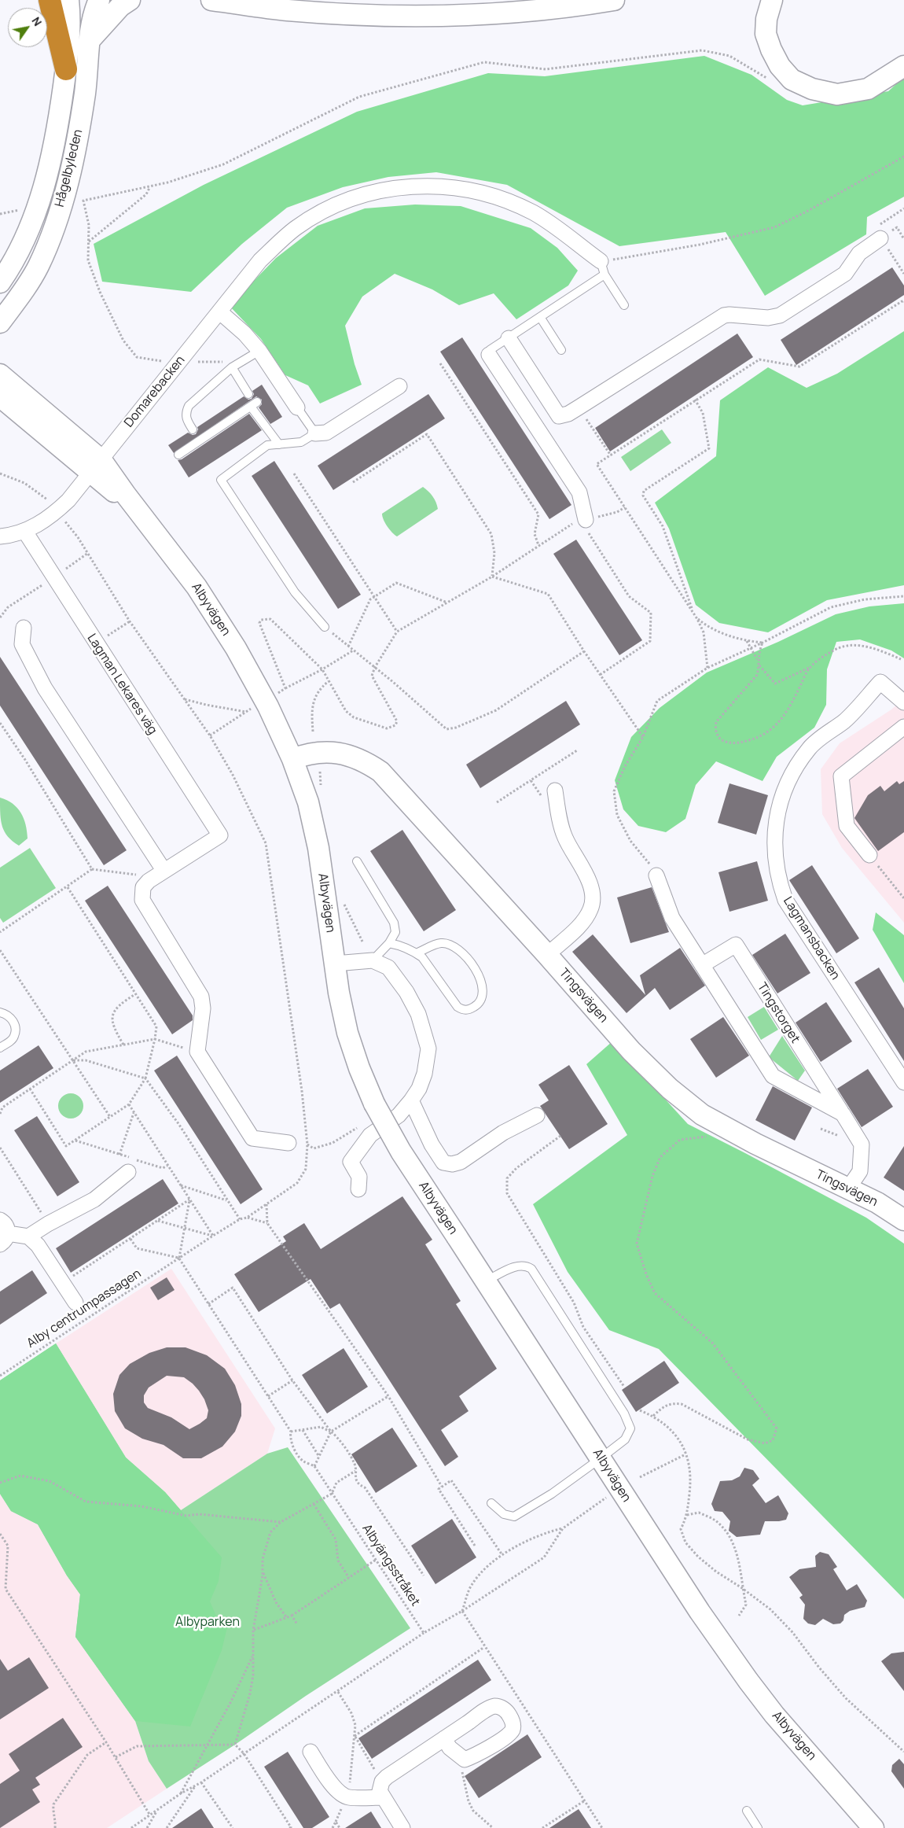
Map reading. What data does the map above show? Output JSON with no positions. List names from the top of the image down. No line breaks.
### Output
{"streets":{"street":["Hågelbyleden","Domarebacken","Albyvägen","Lagman Lekares väg","Lagmansbacken","Tingsvägen","Tingstorget"],"path":["Alby centrumpassagen","Albyängsstråket"]},"crossings":[["Domarebacken","Albyvägen"],["Albyvägen","Tingsvägen"],["Tingsvägen","Tingstorget"],["Alby centrumpassagen","Albyängsstråket"]],"parks":["Albyparken"],"north":"top right"}
